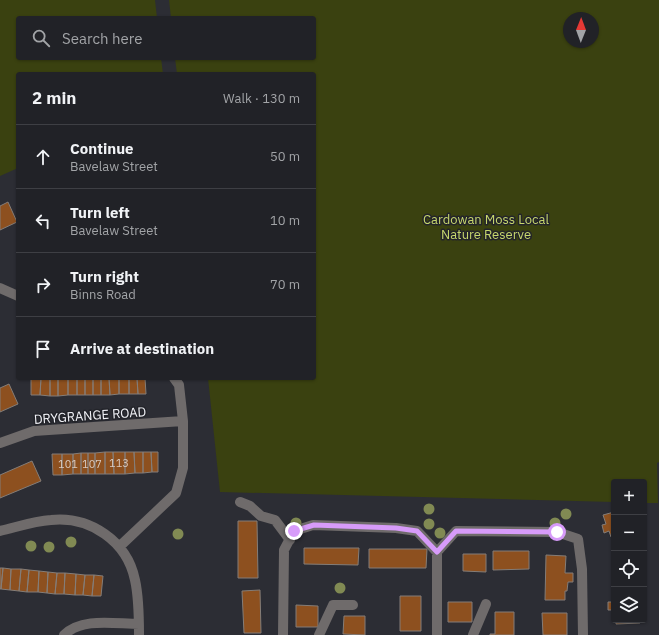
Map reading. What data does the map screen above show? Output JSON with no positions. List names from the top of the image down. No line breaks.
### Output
{"streets":{"street":["DRYGRANGE ROAD"]},"parks":["Cardowan Moss Local Nature Reserve"],"house_numbers":["113","101","107"],"north":"top","page":{"search":"Search here","heading":["2 min","Walk · 130 m"],"list":[["Continue","Bavelaw Street","50 m"],["Turn left","Bavelaw Street","10 m"],["Turn right","Binns Road","70 m"],"Arrive at destination"],"map_buttons":["+","−"]}}
